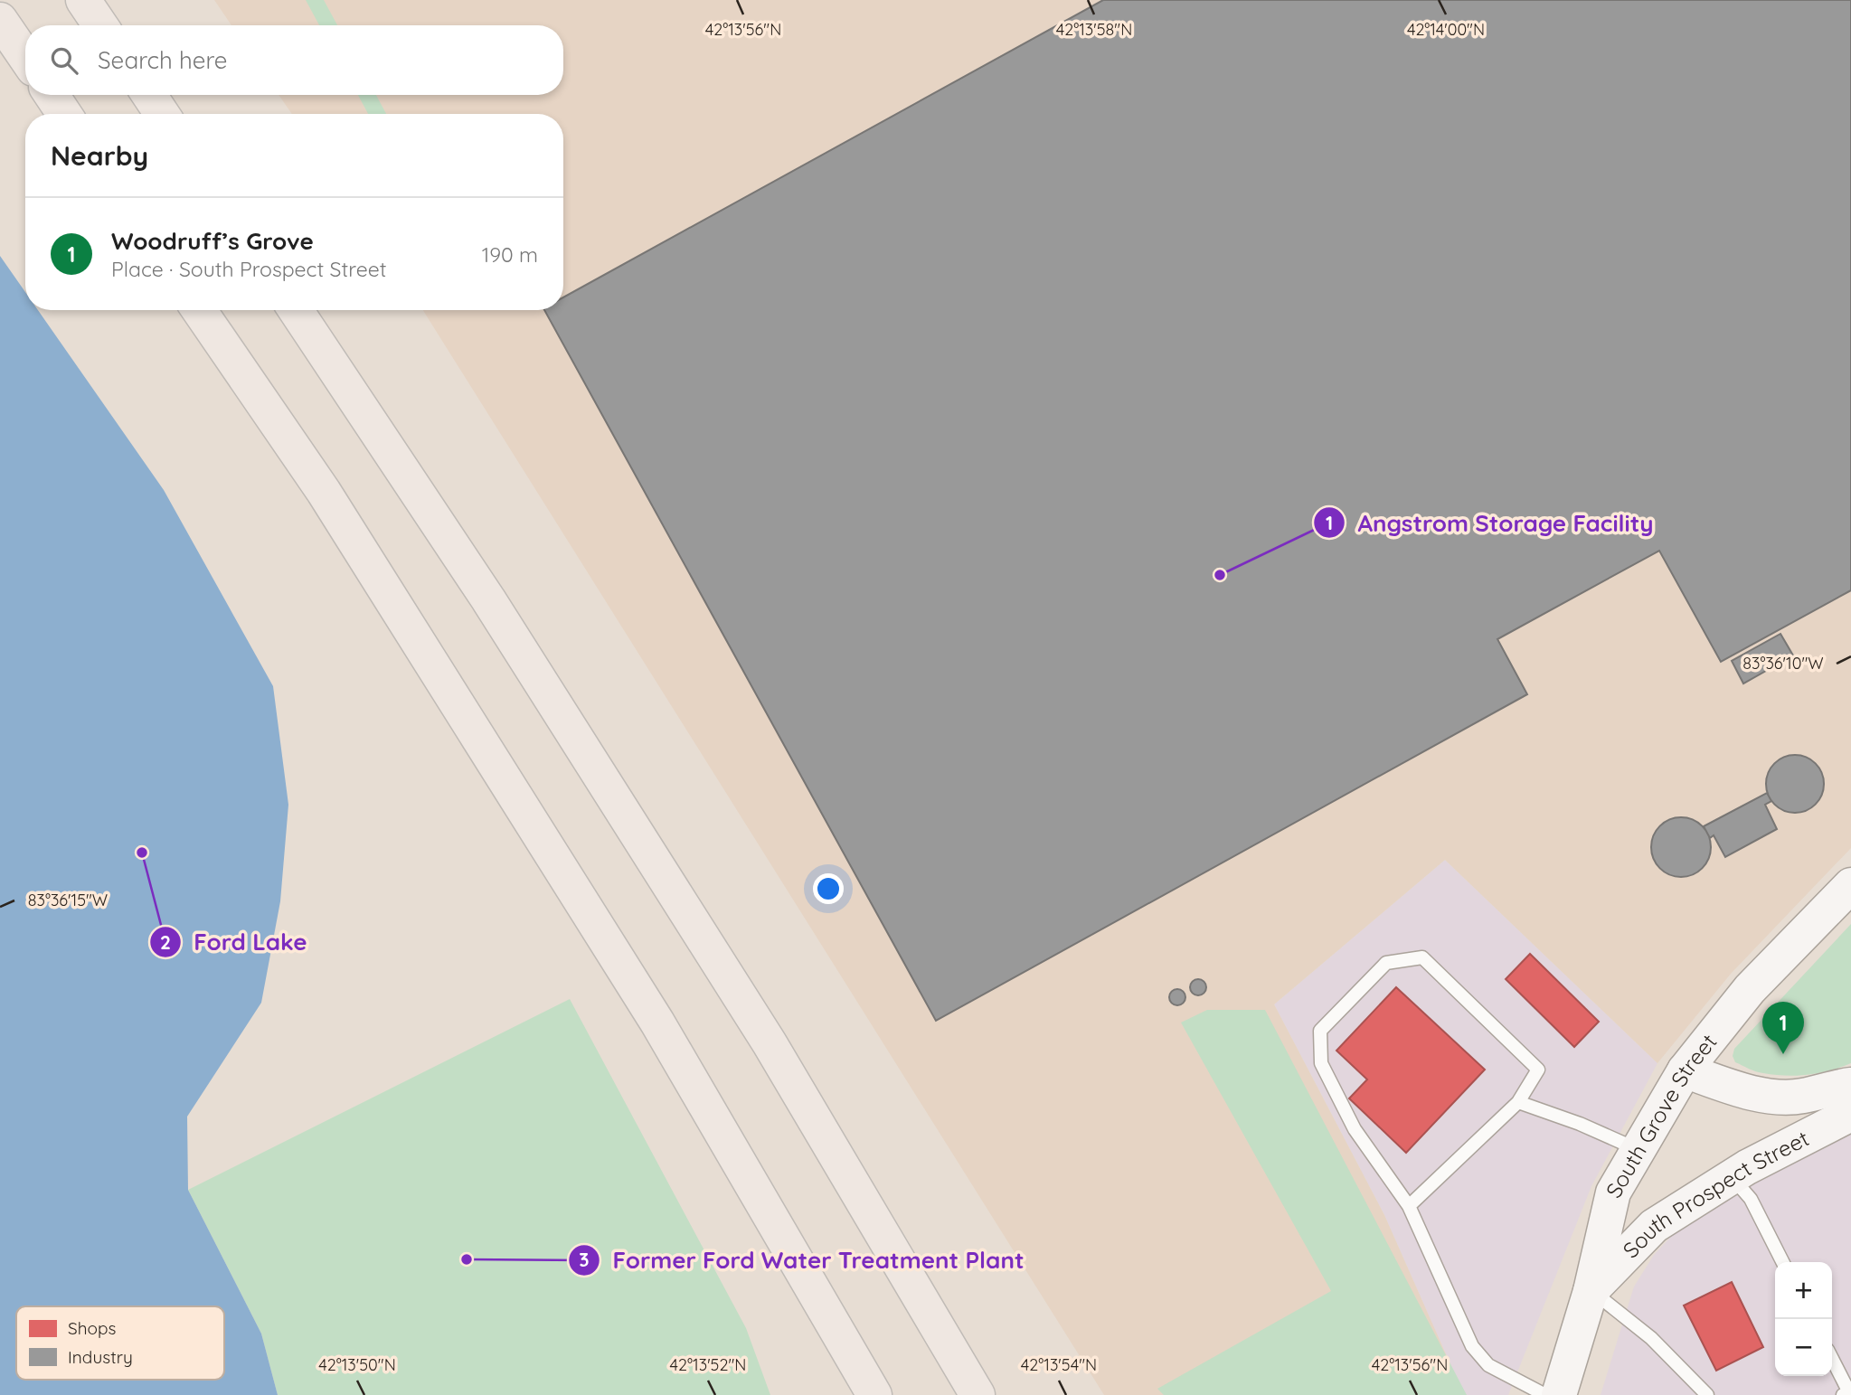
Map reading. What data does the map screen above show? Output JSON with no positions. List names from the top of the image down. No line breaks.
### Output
{"streets":{"main road":["South Grove Street","South Prospect Street"]},"crossings":[["South Grove Street","South Prospect Street"]],"places":["Angstrom Storage Facility","Ford Lake","Former Ford Water Treatment Plant"],"legend":["Shops","Industry"],"page":{"search":"Search here","heading":"Nearby","list":[{"mark":"1","name":"Woodruff’s Grove","note":"Place · South Prospect Street","value":"190 m"}],"pins":"1","map_buttons":["+","−"]},"coordinates":["42°13'56\"N","42°13'58\"N","42°14'00\"N","83°36'10\"W","83°36'15\"W","42°13'50\"N","42°13'52\"N","42°13'54\"N"]}
